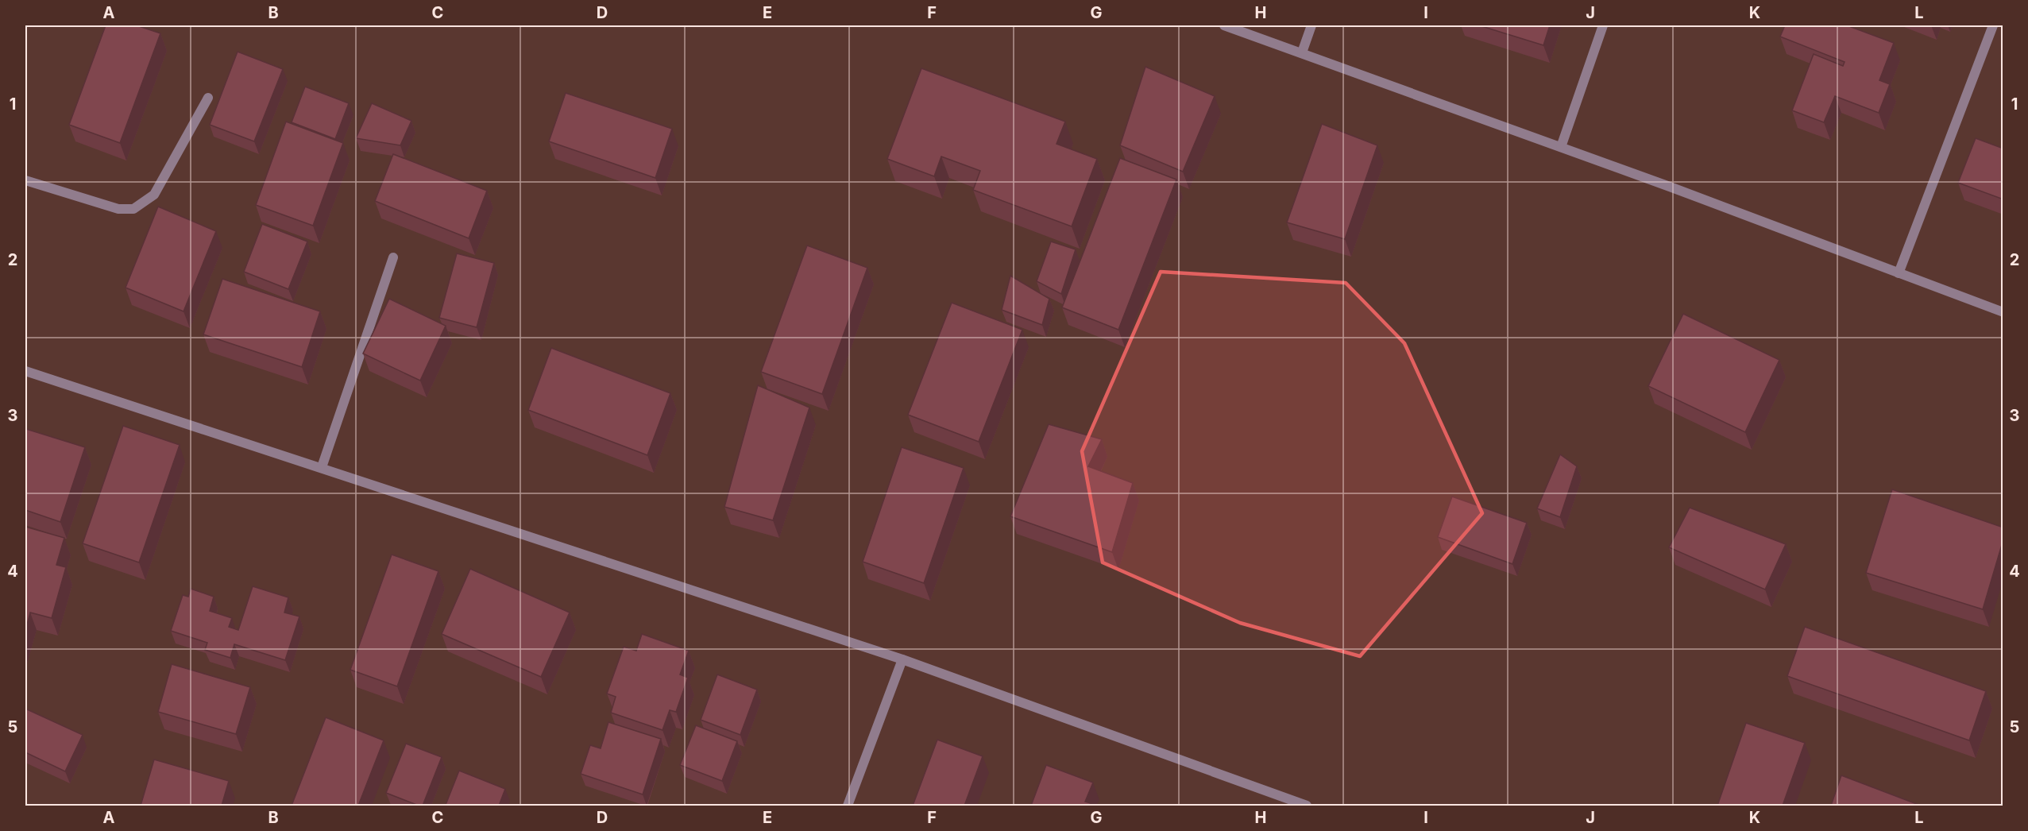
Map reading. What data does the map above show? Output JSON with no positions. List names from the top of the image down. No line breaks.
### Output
{"grid":{"columns":["A","B","C","D","E","F","G","H","I","J","K","L"],"rows":["1","2","3","4","5"]}}
